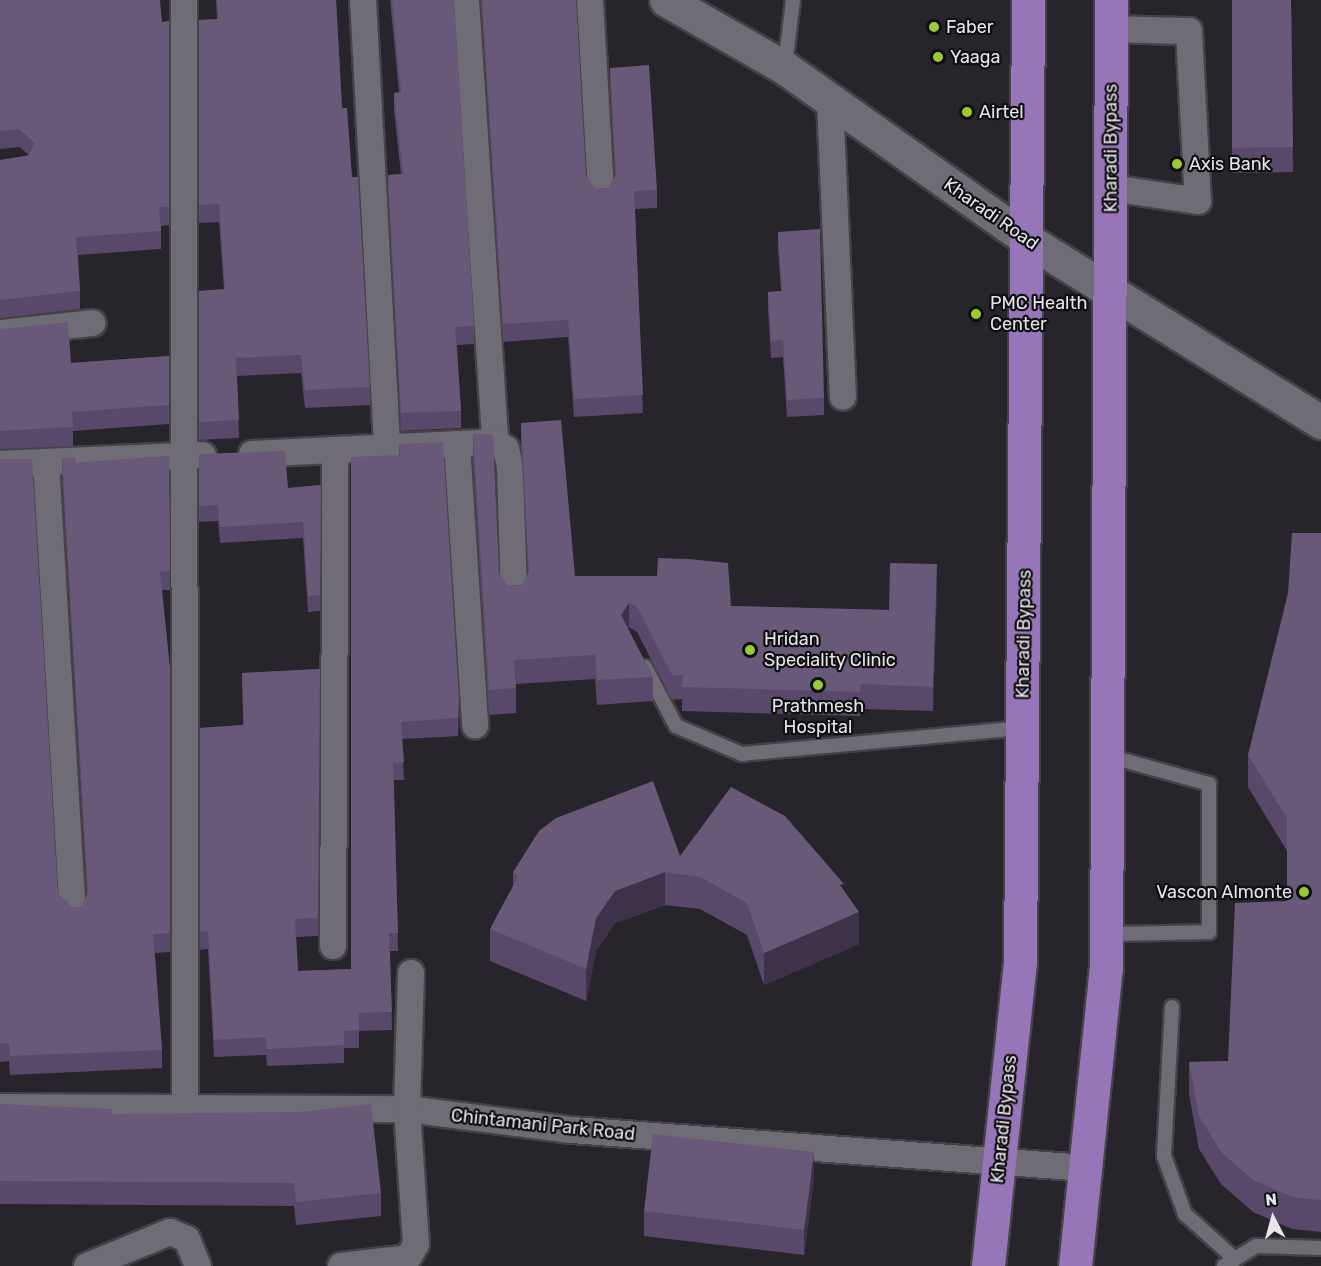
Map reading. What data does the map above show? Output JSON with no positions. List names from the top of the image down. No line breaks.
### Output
{"streets":{"highway":["Kharadi Bypass"],"street":["Kharadi Road","Chintamani Park Road"]},"crossings":[["Kharadi Bypass","Kharadi Road"],["Kharadi Bypass","Chintamani Park Road"]],"places":["Faber","Yaaga","Airtel","Axis Bank","PMC Health Center","Hridan Speciality Clinic","Prathmesh Hospital","Vascon Almonte"],"north":"top"}
